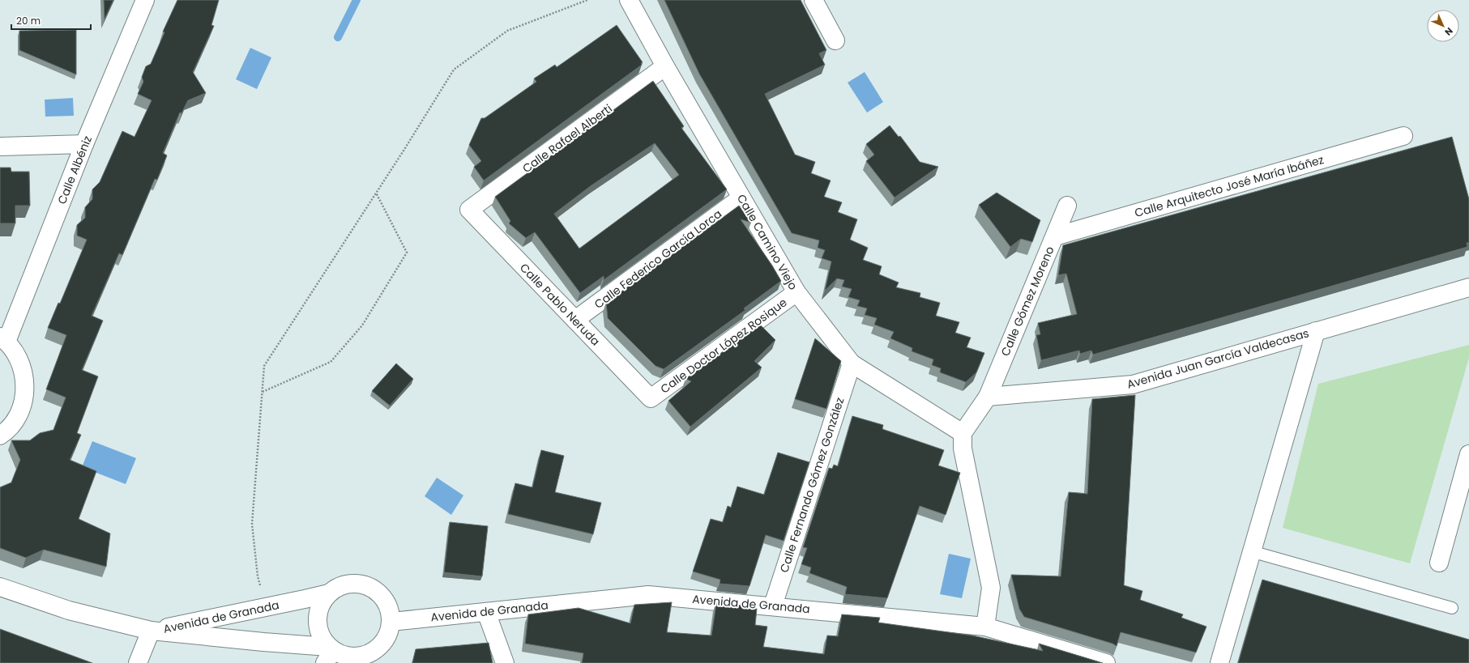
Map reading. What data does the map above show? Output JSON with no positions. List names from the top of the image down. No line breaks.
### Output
{"streets":{"street":["Calle Rafael Alberti","Calle Albéniz","Calle Arquitecto José María Ibáñez","Calle Camino Viejo","Calle Federico García Lorca","Calle Gómez Moreno","Calle Pablo Neruda","Calle Doctor López Rosique","Avenida Juan García Valdecasas","Calle Fernando Gómez González","Avenida de Granada"]},"crossings":[["Calle Rafael Alberti","Calle Camino Viejo"],["Calle Rafael Alberti","Calle Pablo Neruda"],["Calle Arquitecto José María Ibáñez","Calle Gómez Moreno"],["Calle Camino Viejo","Calle Federico García Lorca"],["Calle Camino Viejo","Calle Doctor López Rosique"],["Calle Camino Viejo","Calle Fernando Gómez González"],["Calle Federico García Lorca","Calle Pablo Neruda"],["Calle Gómez Moreno","Avenida Juan García Valdecasas"],["Calle Pablo Neruda","Calle Doctor López Rosique"],["Calle Fernando Gómez González","Avenida de Granada"]],"scale_bar":"20 m","north":"bottom right"}
